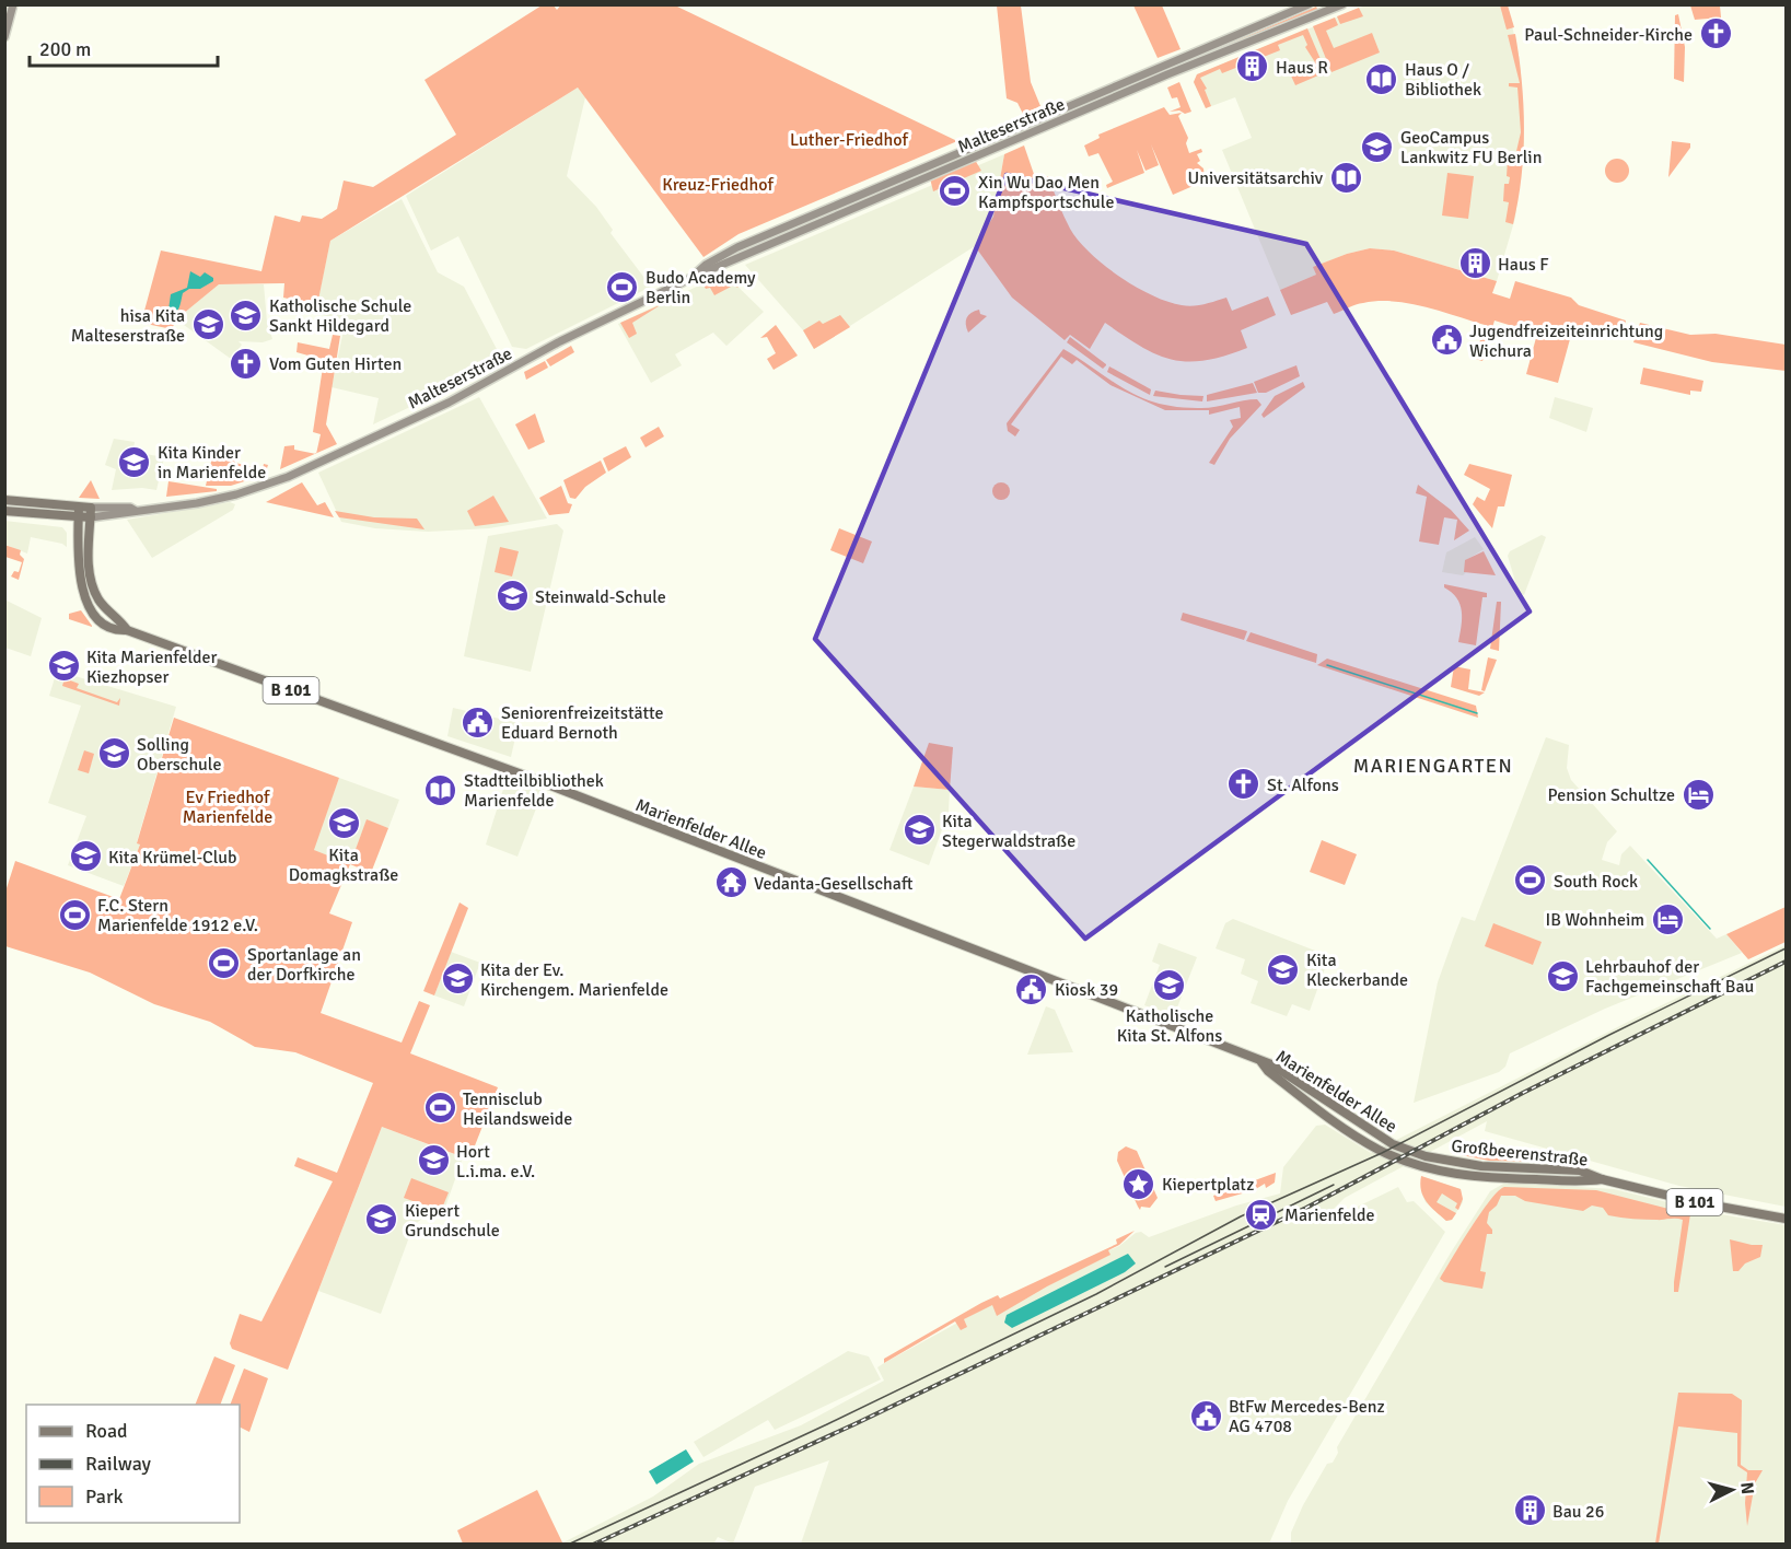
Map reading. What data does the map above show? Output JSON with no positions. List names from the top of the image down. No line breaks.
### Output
{"streets":{"main road":["Malteserstraße","B 101","Marienfelder Allee","Großbeerenstraße"]},"crossings":[["Marienfelder Allee","Großbeerenstraße"]],"districts":["MARIENGARTEN"],"parks":["Luther-Friedhof","Kreuz-Friedhof","Ev Friedhof Marienfelde"],"places":{"church":["Paul-Schneider-Kirche","Vom Guten Hirten","St. Alfons"],"building":["Haus R","Haus F","Bau 26"],"library":["Haus O / Bibliothek","Universitätsarchiv","Stadtteilbibliothek Marienfelde"],"school or university":["GeoCampus Lankwitz FU Berlin","Katholische Schule Sankt Hildegard","hisa Kita Malteserstraße","Kita Kinder in Marienfelde","Steinwald-Schule","Kita Marienfelder Kiezhopser","Solling Oberschule","Kita Domagkstraße","Kita Stegerwaldstraße","Kita Krümel-Club","Kita Kleckerbande","Lehrbauhof der Fachgemeinschaft Bau","Kita der Ev. Kirchengem. Marienfelde","Katholische Kita St. Alfons","Hort L.i.ma. e.V.","Kiepert Grundschule"],"sports":["Xin Wu Dao Men Kampfsportschule","Budo Academy Berlin","South Rock","F.C. Stern Marienfelde 1912 e.V.","Sportanlage an der Dorfkirche","Tennisclub Heilandsweide"],"public building":["Jugendfreizeiteinrichtung Wichura","Seniorenfreizeitstätte Eduard Bernoth","Kiosk 39","BtFw Mercedes-Benz AG 4708"],"hotel":["Pension Schultze","IB Wohnheim"],"temple":["Vedanta-Gesellschaft"],"place":["Kiepertplatz"],"station":["Marienfelde"]},"legend":["Road","Railway","Park"],"scale_bar":"200 m","north":"right"}
